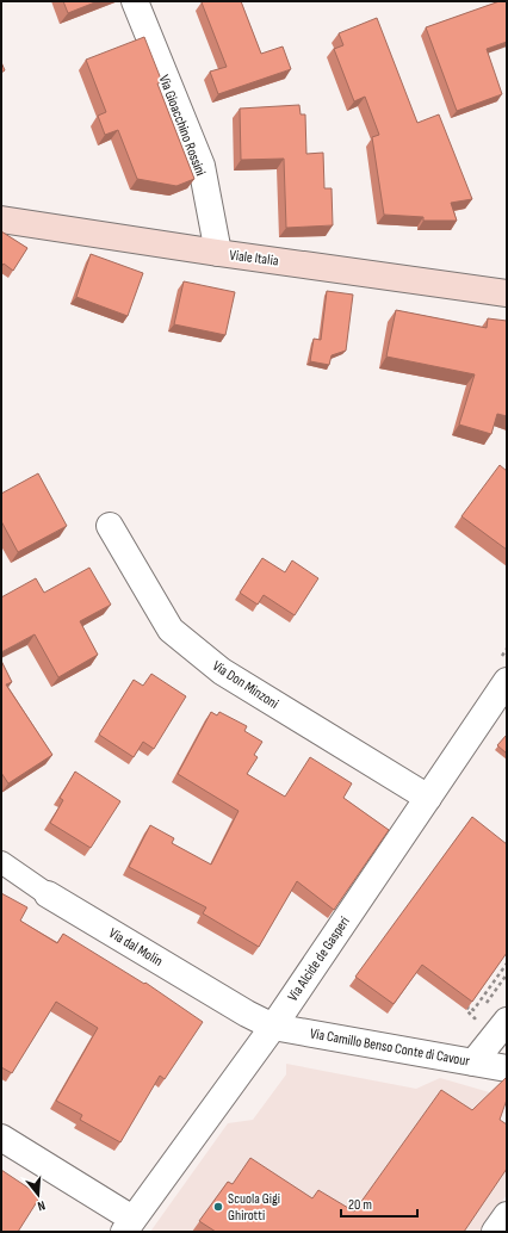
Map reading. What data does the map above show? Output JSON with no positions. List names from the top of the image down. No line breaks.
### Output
{"streets":{"main road":["Viale Italia"],"street":["Via Gioacchino Rossini","Via Don Minzoni","Via dal Molin","Via Alcide de Gasperi","Via Camillo Benso Conte di Cavour"]},"crossings":[["Via Gioacchino Rossini","Viale Italia"],["Via Don Minzoni","Via Alcide de Gasperi"],["Via dal Molin","Via Alcide de Gasperi"],["Via dal Molin","Via Camillo Benso Conte di Cavour"],["Via Alcide de Gasperi","Via Camillo Benso Conte di Cavour"]],"places":["Scuola Gigi Ghirotti"],"scale_bar":"20 m","north":"bottom"}
